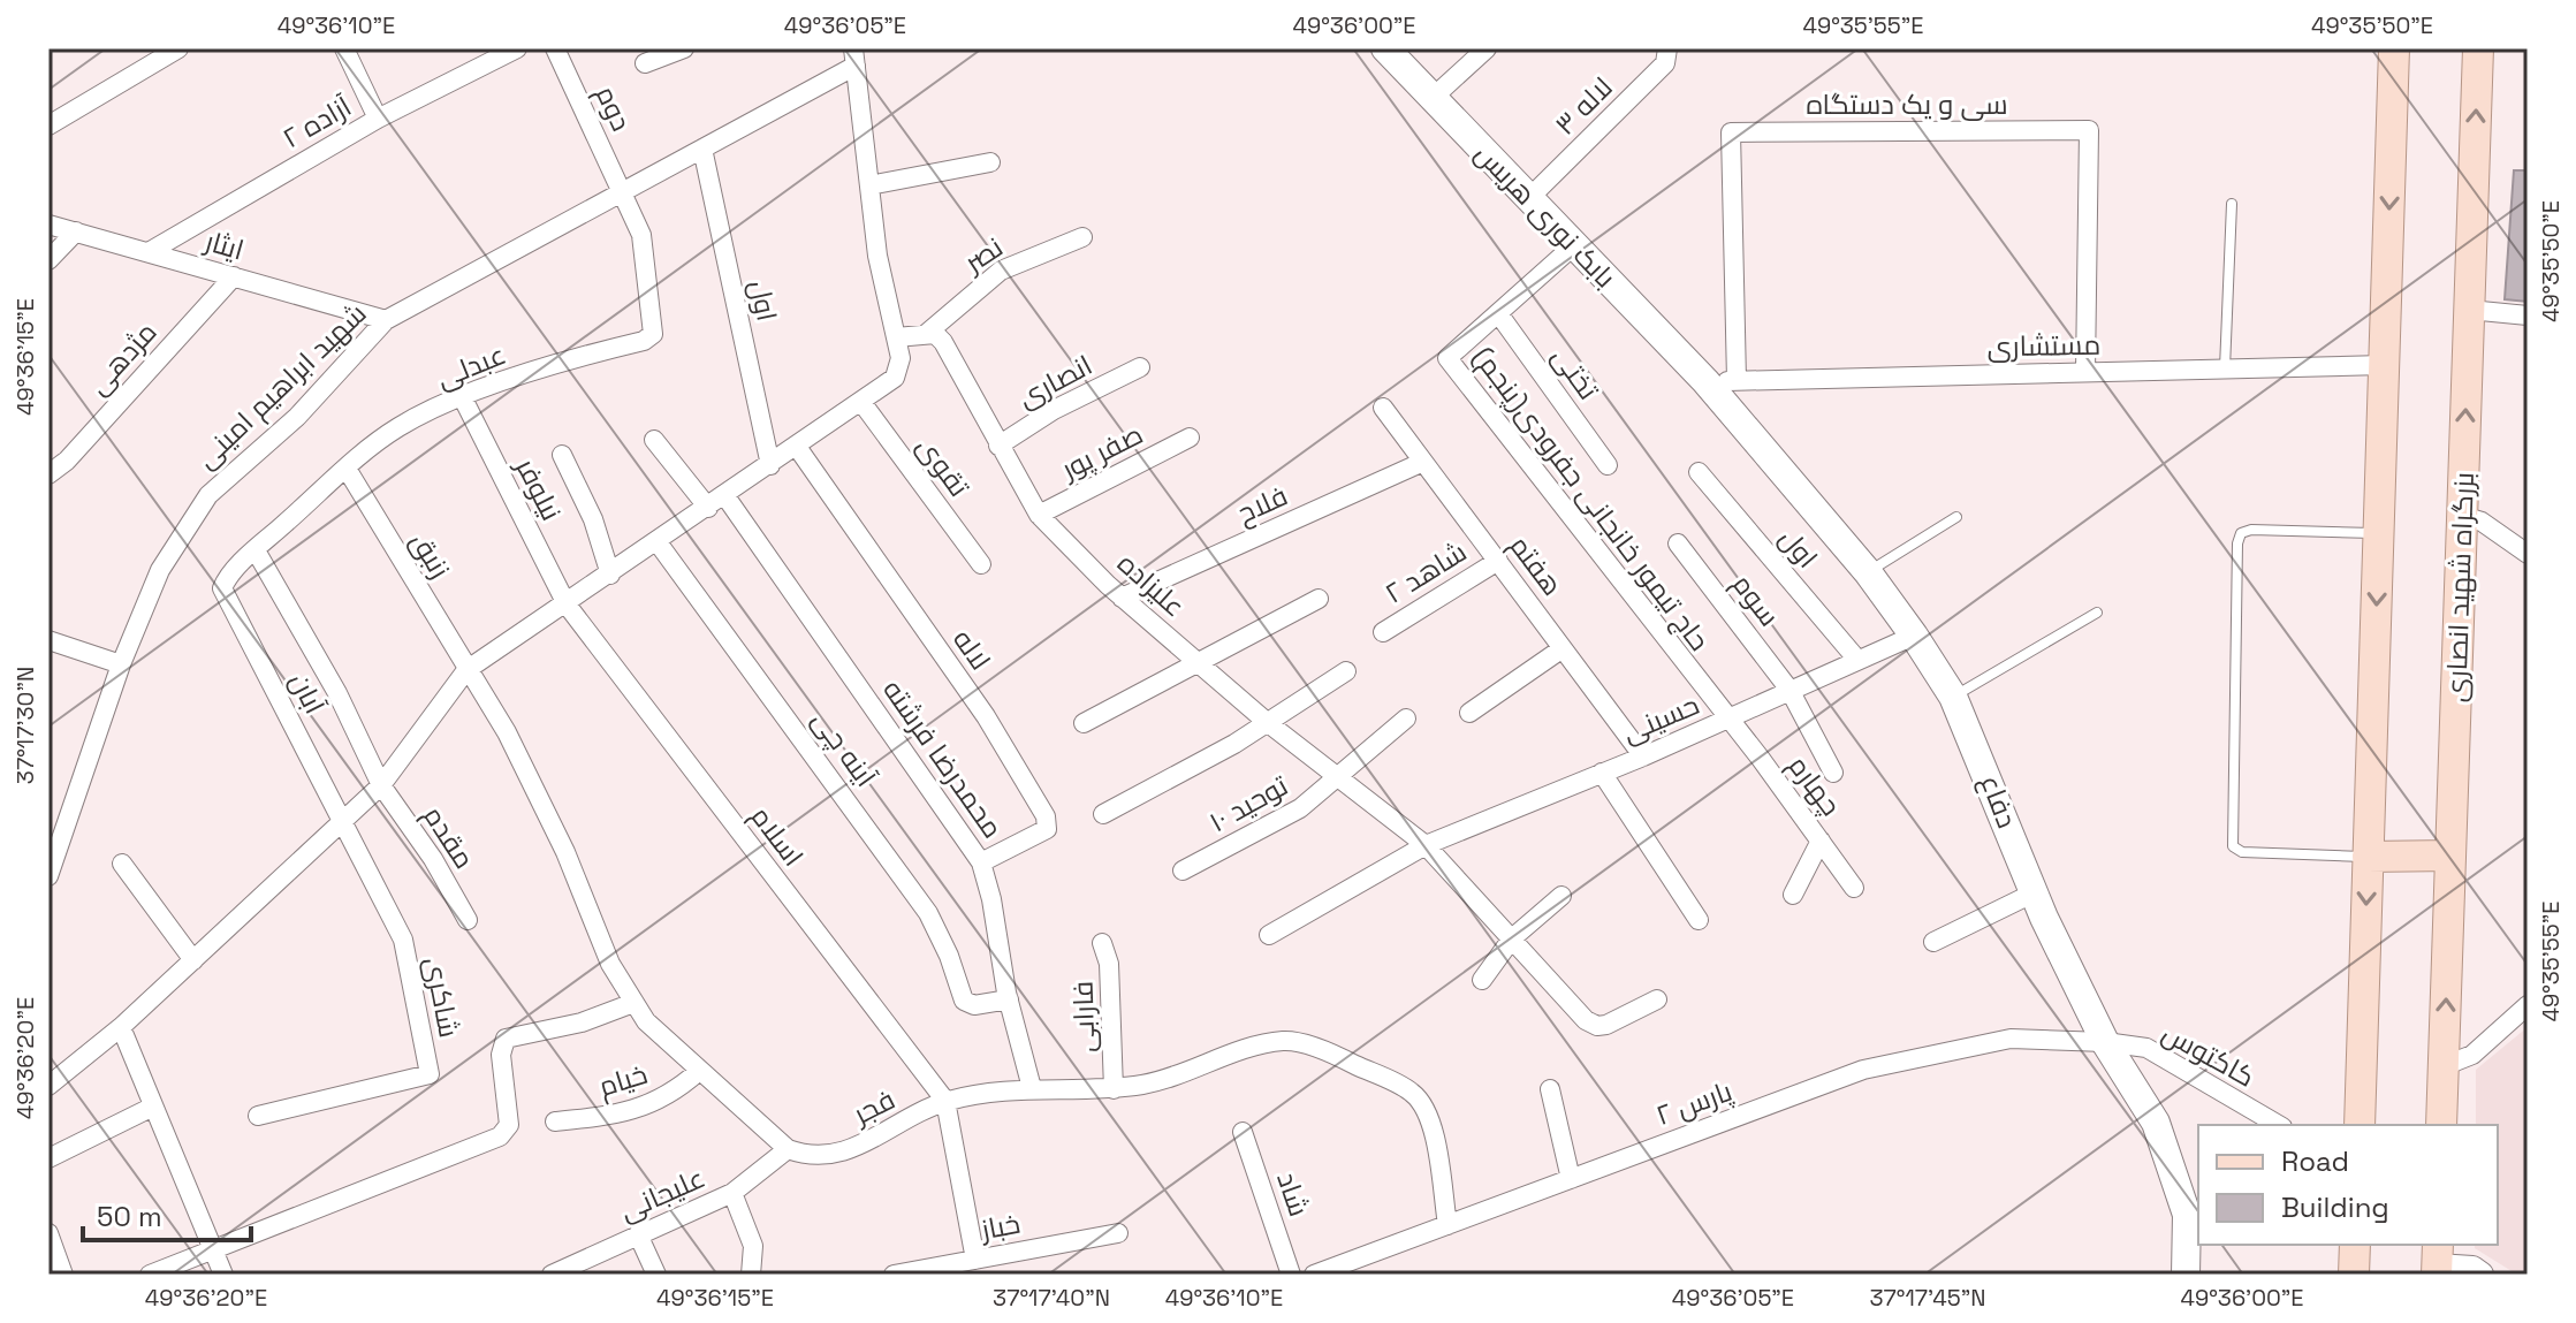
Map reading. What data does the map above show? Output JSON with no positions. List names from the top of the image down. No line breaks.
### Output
{"streets":{"main road":["بابک نوری هریس","بزرگراه شهید انصاری","دفاع"],"street":["سی و یک دستگاه","لاله ۳","دوم","آزاده ۲","ایثار","نصر","اول","مستشاری","مژدهی","عبدلی","تختی","انصاری","شهید ابراهیم امینی","صفر پور","تقوی","نیلوفر","حاج تیمور خانجانی جفرودی(پنجم)","فلاح","زنبق","هفتم","شاهد ۲","علیزاده","سوم","لاله","آبان","حسینی","آینه چی","محمدرضا فرشته","چهارم","توحید ۱۰","اسلام","مقدم","شاکری","فارابی","کاکتوس","خیام","پارس ۲","فجر","علیجانی","شاد","خباز"]},"crossings":[["سی و یک دستگاه","مستشاری"],["لاله ۳","بابک نوری هریس"],["دوم","عبدلی"],["دوم","شهید ابراهیم امینی"],["آزاده ۲","ایثار"],["بابک نوری هریس","مستشاری"],["بابک نوری هریس","حاج تیمور خانجانی جفرودی(پنجم)"],["بابک نوری هریس","دفاع"],["ایثار","مژدهی"],["ایثار","شهید ابراهیم امینی"],["نصر","علیزاده"],["اول","شهید ابراهیم امینی"],["اول","حسینی"],["مستشاری","دفاع"],["عبدلی","شهید ابراهیم امینی"],["عبدلی","نیلوفر"],["عبدلی","زنبق"],["عبدلی","آبان"],["عبدلی","مقدم"],["تختی","حاج تیمور خانجانی جفرودی(پنجم)"],["انصاری","علیزاده"],["صفر پور","علیزاده"],["نیلوفر","اسلام"],["حاج تیمور خانجانی جفرودی(پنجم)","حسینی"],["حاج تیمور خانجانی جفرودی(پنجم)","چهارم"],["فلاح","هفتم"],["فلاح","علیزاده"],["هفتم","شاهد ۲"],["هفتم","حسینی"],["علیزاده","حسینی"],["علیزاده","توحید ۱۰"],["سوم","حسینی"],["لاله","محمدرضا فرشته"],["آبان","شاکری"],["حسینی","چهارم"],["حسینی","دفاع"],["آینه چی","محمدرضا فرشته"],["محمدرضا فرشته","فجر"],["دفاع","کاکتوس"],["دفاع","پارس ۲"],["اسلام","فجر"],["فارابی","فجر"],["کاکتوس","پارس ۲"],["پارس ۲","فجر"],["فجر","علیجانی"]],"legend":["Road","Building"],"scale_bar":"50 m","coordinates":["49°36'10\"E","49°36'05\"E","49°36'00\"E","49°35'55\"E","49°35'50\"E","49°36'15\"E","37°17'30\"N","49°36'20\"E","37°17'40\"N","37°17'45\"N"]}
